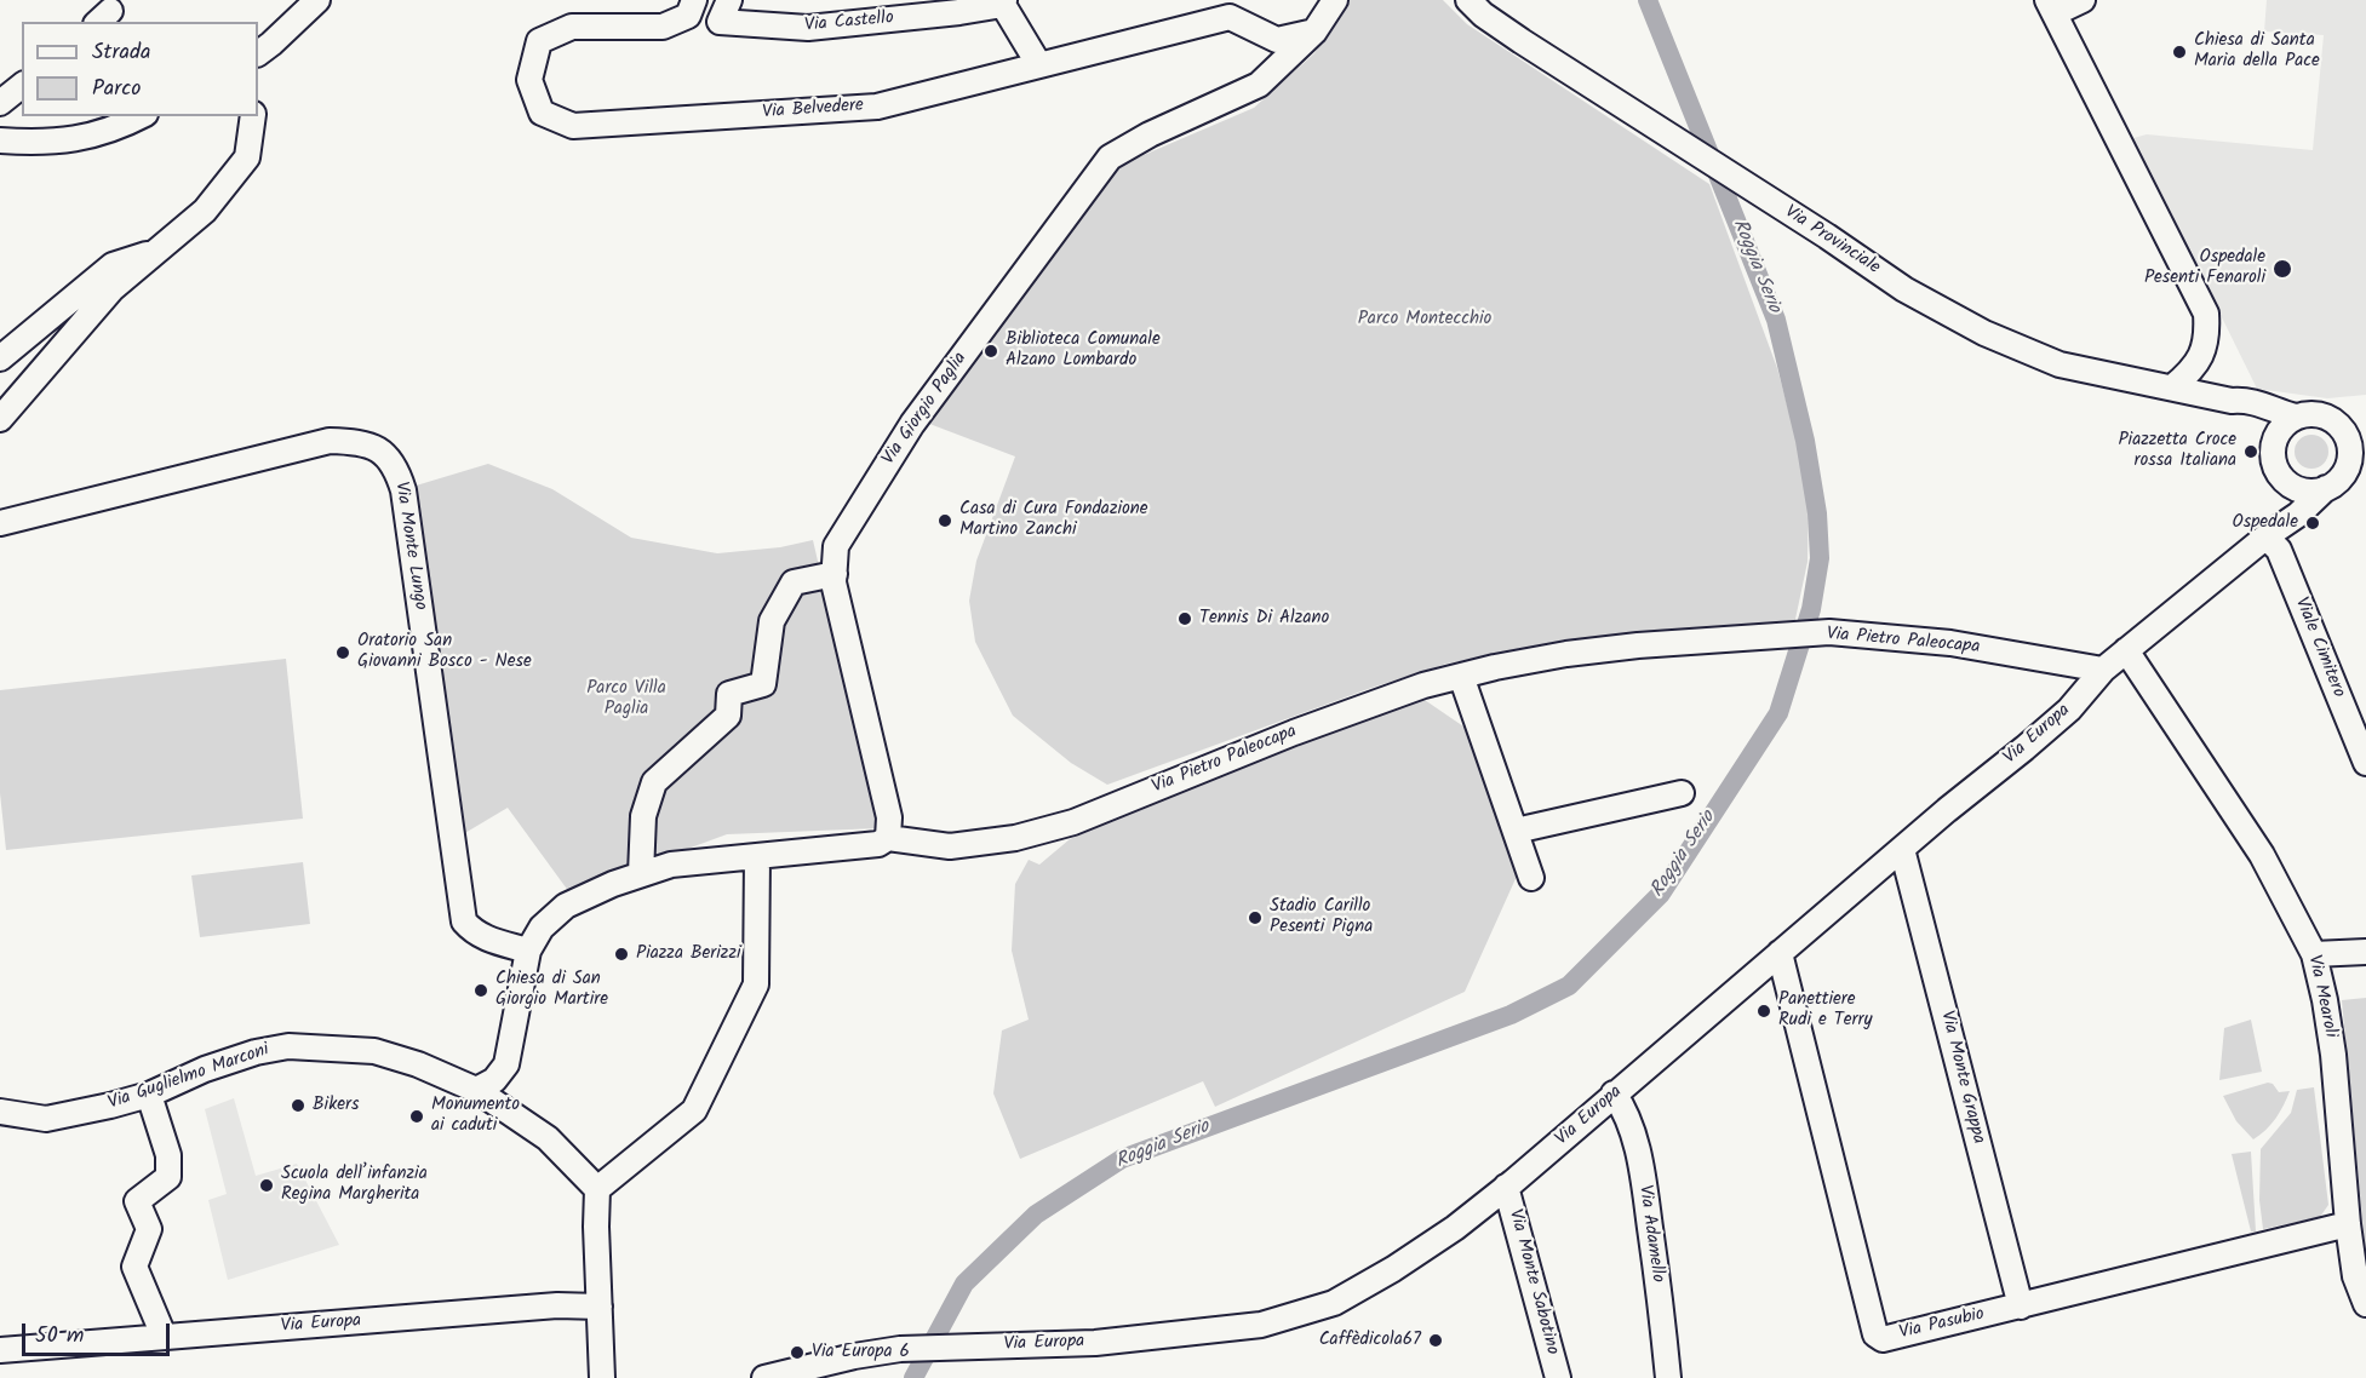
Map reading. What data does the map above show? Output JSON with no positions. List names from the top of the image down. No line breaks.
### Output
{"streets":{"street":["Via Castello","Via Belvedere","Via Provinciale","Via Giorgio Paglia","Via Monte Lungo","Via Pietro Paleocapa","Viale Cimitero","Via Europa","Via Mearoli","Via Guglielmo Marconi","Via Monte Grappa","Via Adamello","Via Monte Sabotino","Via Pasubio"]},"crossings":[["Via Castello","Via Belvedere"],["Via Belvedere","Via Giorgio Paglia"],["Via Provinciale","Via Europa"],["Via Giorgio Paglia","Via Pietro Paleocapa"],["Via Monte Lungo","Via Pietro Paleocapa"],["Via Pietro Paleocapa","Via Europa"],["Via Pietro Paleocapa","Via Guglielmo Marconi"],["Viale Cimitero","Via Europa"],["Via Europa","Via Mearoli"],["Via Europa","Via Monte Grappa"],["Via Europa","Via Adamello"],["Via Europa","Via Monte Sabotino"],["Via Europa","Via Pasubio"],["Via Mearoli","Via Pasubio"],["Via Monte Grappa","Via Pasubio"]],"water":["Roggia Serio"],"parks":["Parco Montecchio","Parco Villa Paglia"],"places":["Chiesa di Santa Maria della Pace","Ospedale Pesenti Fenaroli","Biblioteca Comunale Alzano Lombardo","Piazzetta Croce rossa Italiana","Casa di Cura Fondazione Martino Zanchi","Ospedale","Tennis Di Alzano","Oratorio San Giovanni Bosco - Nese","Stadio Carillo Pesenti Pigna","Piazza Berizzi","Chiesa di San Giorgio Martire","Panettiere Rudi e Terry","Bikers","Monumento ai caduti","Scuola dell’infanzia Regina Margherita","Caffèdicola67","Via Europa 6"],"legend":["Strada","Parco"],"scale_bar":"50 m"}
